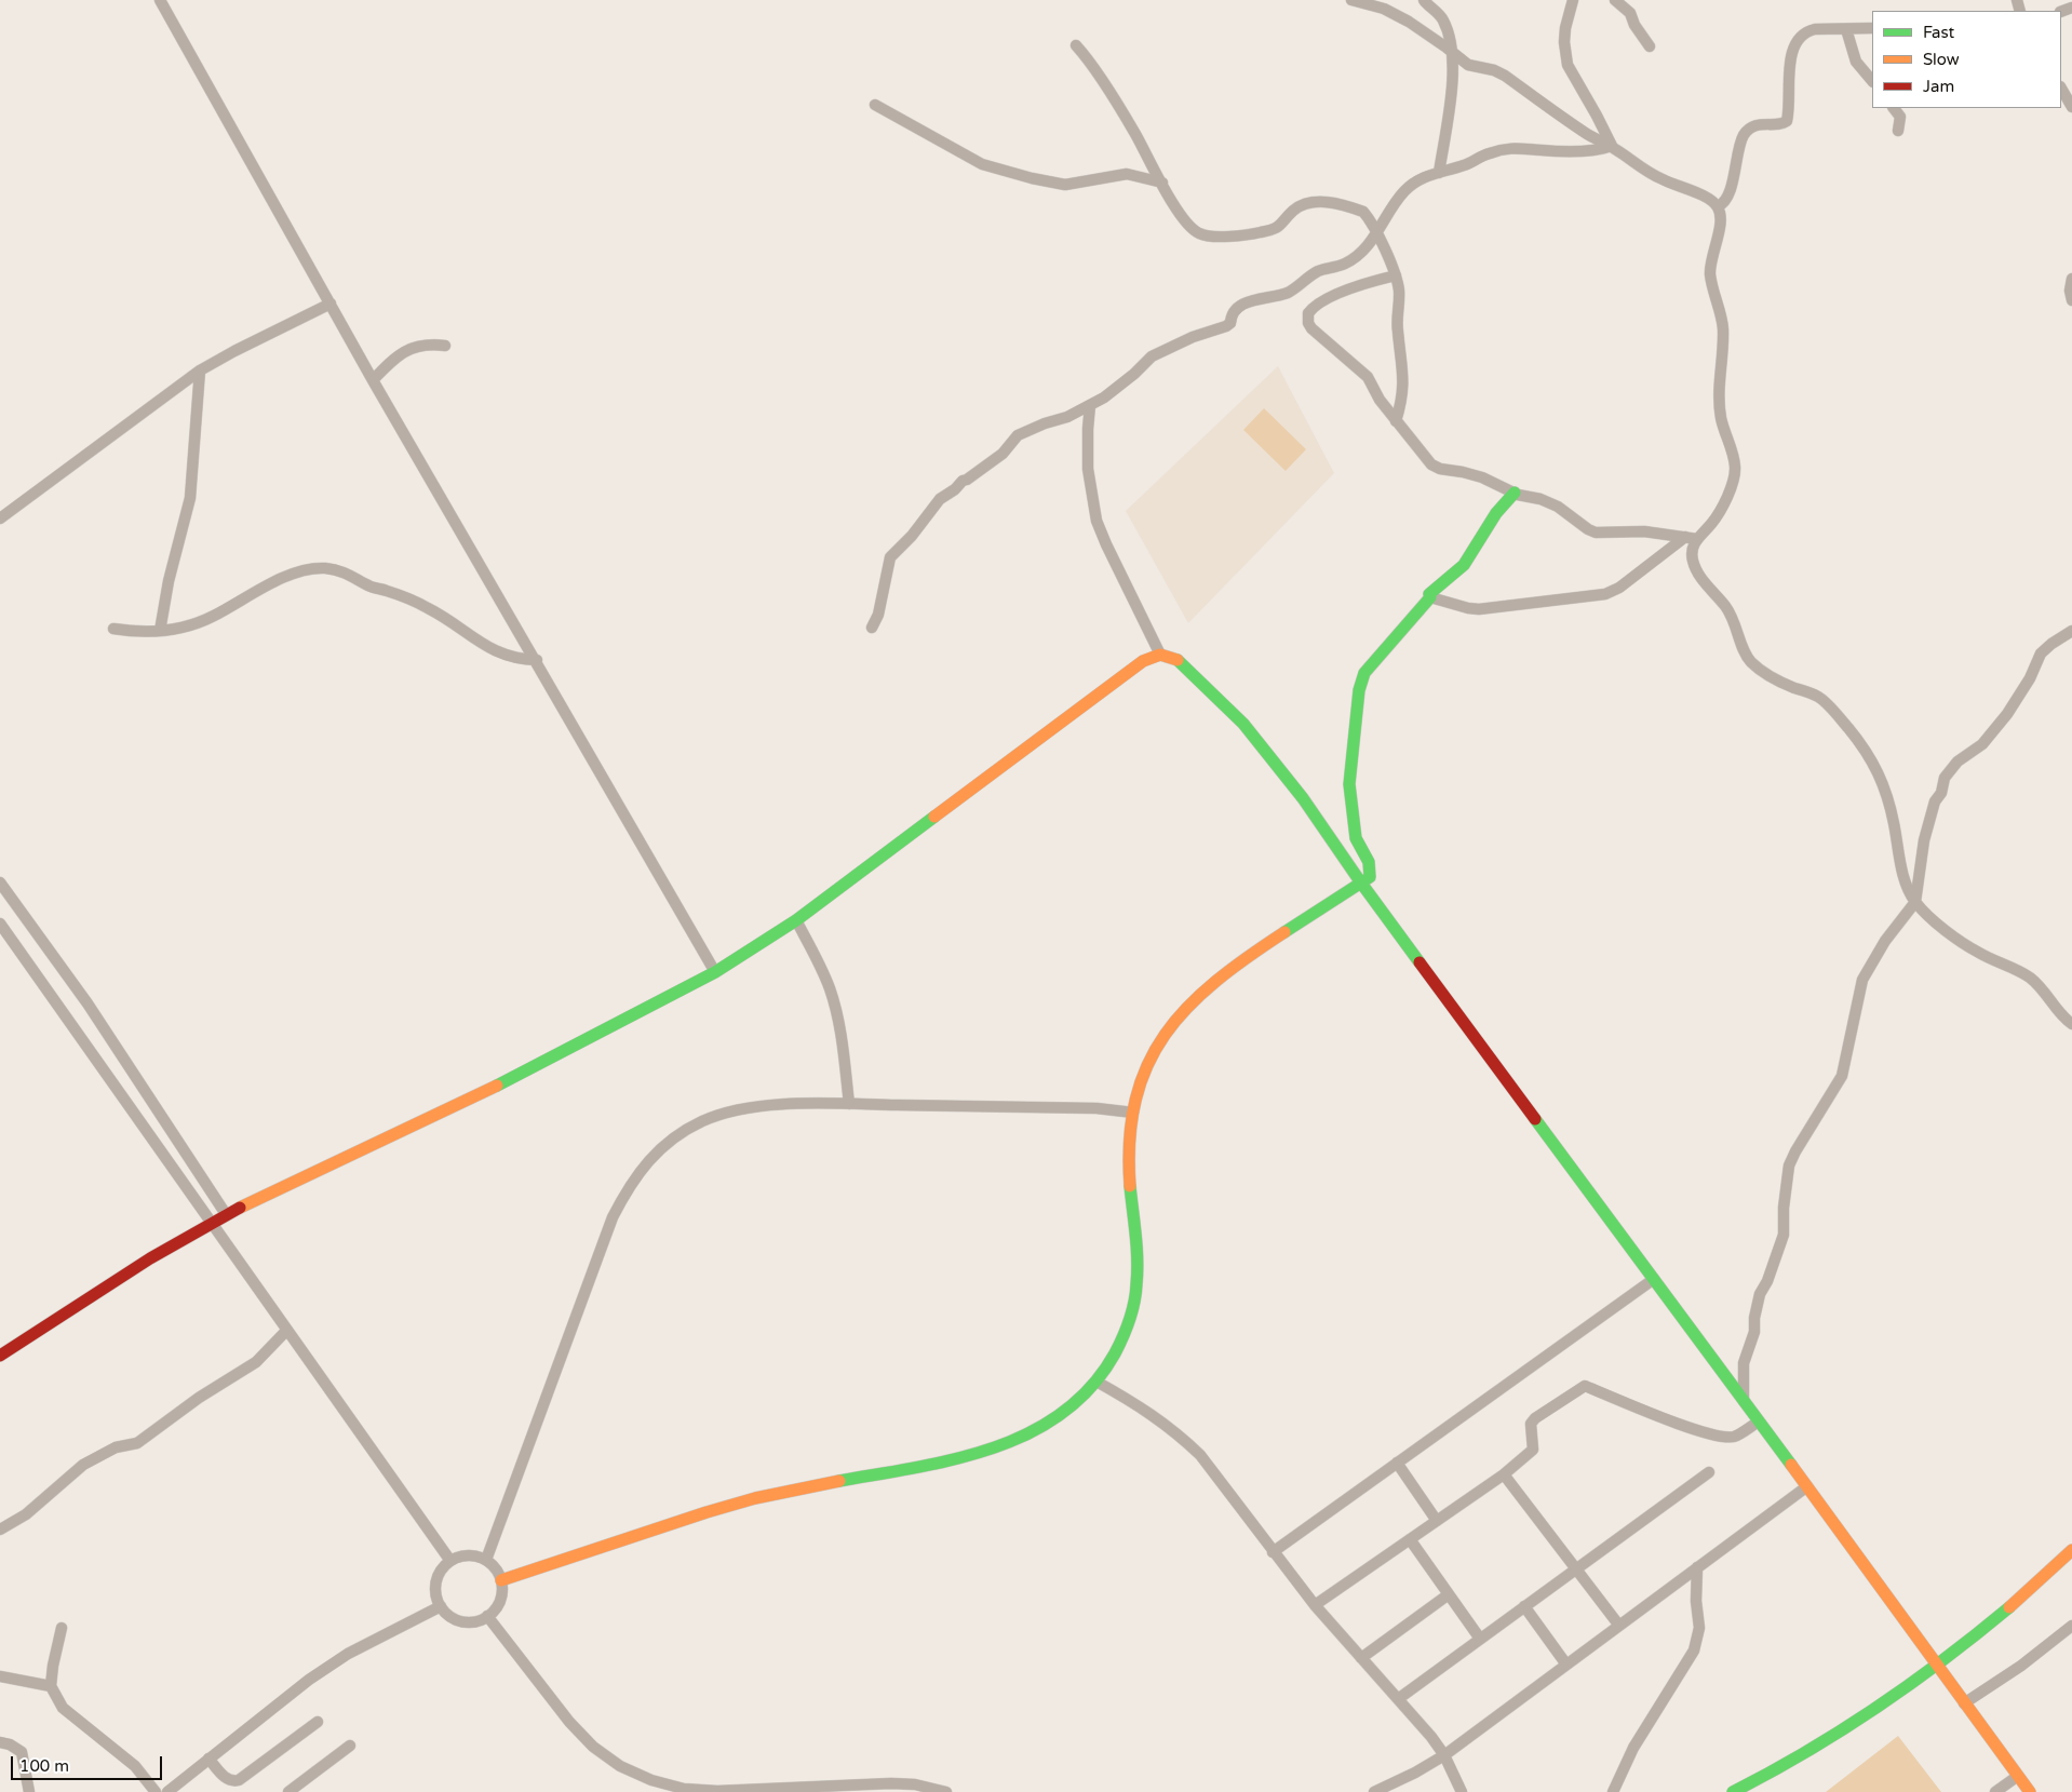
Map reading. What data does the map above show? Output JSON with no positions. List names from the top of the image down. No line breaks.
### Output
{"legend":["Fast","Slow","Jam"],"scale_bar":"100 m"}
